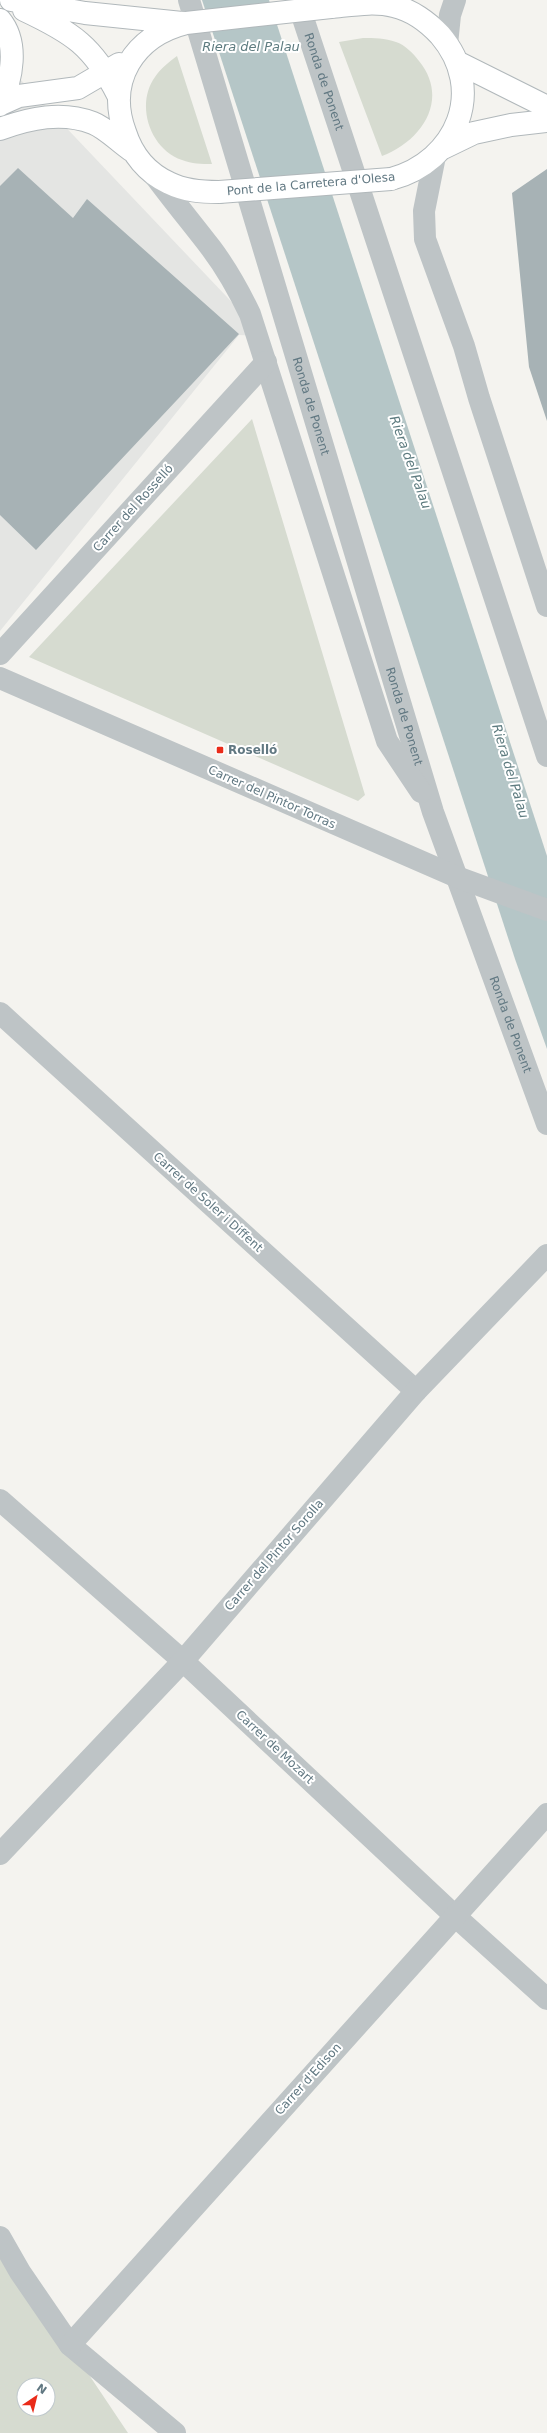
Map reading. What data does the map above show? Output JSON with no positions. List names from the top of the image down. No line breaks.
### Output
{"streets":{"main road":["Pont de la Carretera d'Olesa"],"street":["Ronda de Ponent","Carrer del Rosselló","Carrer del Pintor Torras","Carrer de Soler i Diffent","Carrer del Pintor Sorolla","Carrer de Mozart","Carrer d'Edison"]},"crossings":[["Ronda de Ponent","Pont de la Carretera d'Olesa"],["Ronda de Ponent","Carrer del Rosselló"],["Ronda de Ponent","Carrer del Pintor Torras"],["Carrer de Soler i Diffent","Carrer del Pintor Sorolla"],["Carrer del Pintor Sorolla","Carrer de Mozart"],["Carrer de Mozart","Carrer d'Edison"]],"water":["Riera del Palau"],"places":{"transit":["Roselló"]},"north":"top right"}
